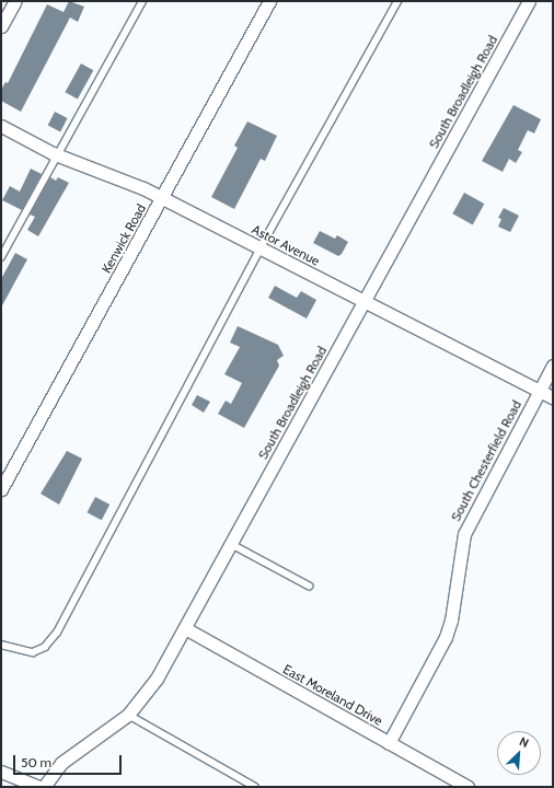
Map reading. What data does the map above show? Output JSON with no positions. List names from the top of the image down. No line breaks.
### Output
{"streets":{"street":["South Broadleigh Road","Kenwick Road","Astor Avenue","South Chesterfield Road","East Moreland Drive"]},"crossings":[["South Broadleigh Road","Astor Avenue"],["South Broadleigh Road","East Moreland Drive"],["Kenwick Road","Astor Avenue"],["Astor Avenue","South Chesterfield Road"],["South Chesterfield Road","East Moreland Drive"]],"scale_bar":"50 m","north":"top right"}
